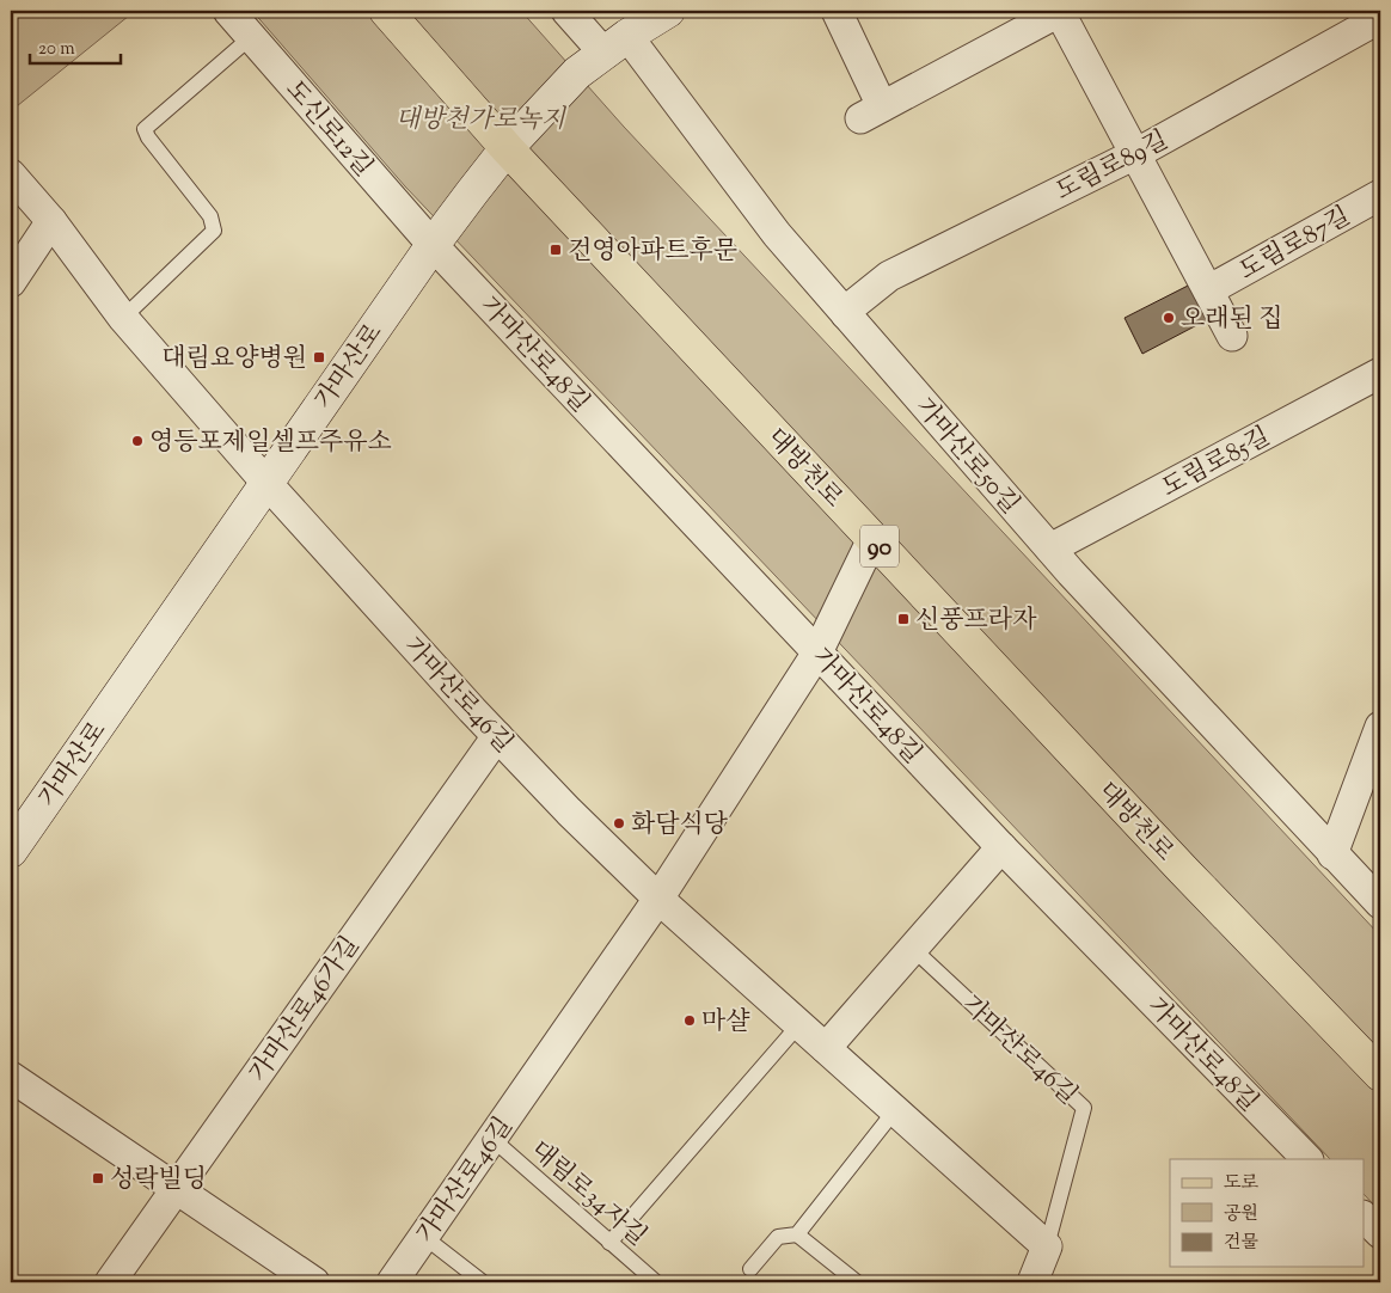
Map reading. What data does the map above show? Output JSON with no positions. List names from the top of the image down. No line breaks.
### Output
{"streets":{"main road":["가마산로","대방천로","90"],"street":["도신로12길","도림로89길","도림로87길","가마산로48길","가마산로50길","도림로85길","가마산로46길","가마산로46가길"],"lane":["대림로34자길"]},"crossings":[["도신로12길","가마산로48길"],["도신로12길","가마산로"],["도림로89길","가마산로50길"],["가마산로48길","가마산로"],["가마산로48길","가마산로46길"],["가마산로","가마산로50길"],["가마산로","대방천로"],["가마산로","가마산로46길"],["가마산로50길","도림로85길"],["대방천로","가마산로46길"],["가마산로46길","가마산로46가길"],["가마산로46길","대림로34자길"]],"parks":["대방천가로녹지"],"places":{"transit":["건영아파트후문","대림요양병원","신풍프라자","성락빌딩"],"other":["오래된 집","영등포제일셀프주유소","화담식당","마샬"]},"legend":["도로","공원","건물"],"scale_bar":"20 m"}
